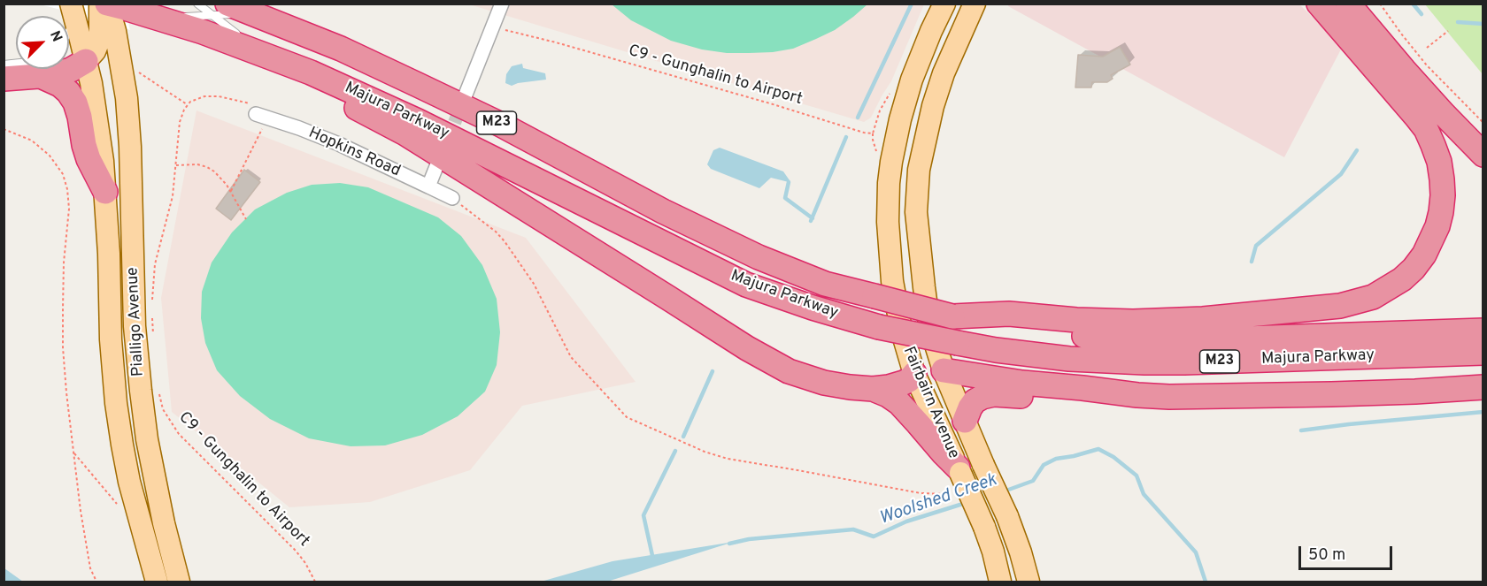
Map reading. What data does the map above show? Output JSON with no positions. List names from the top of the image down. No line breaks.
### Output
{"streets":{"highway":["Majura Parkway","M23"],"main road":["Pialligo Avenue","Fairbairn Avenue"],"street":["Hopkins Road"],"path":["C9 - Gunghalin to Airport"]},"crossings":[["Majura Parkway","Pialligo Avenue"]],"water":["Woolshed Creek"],"scale_bar":"50 m","north":"top right"}
